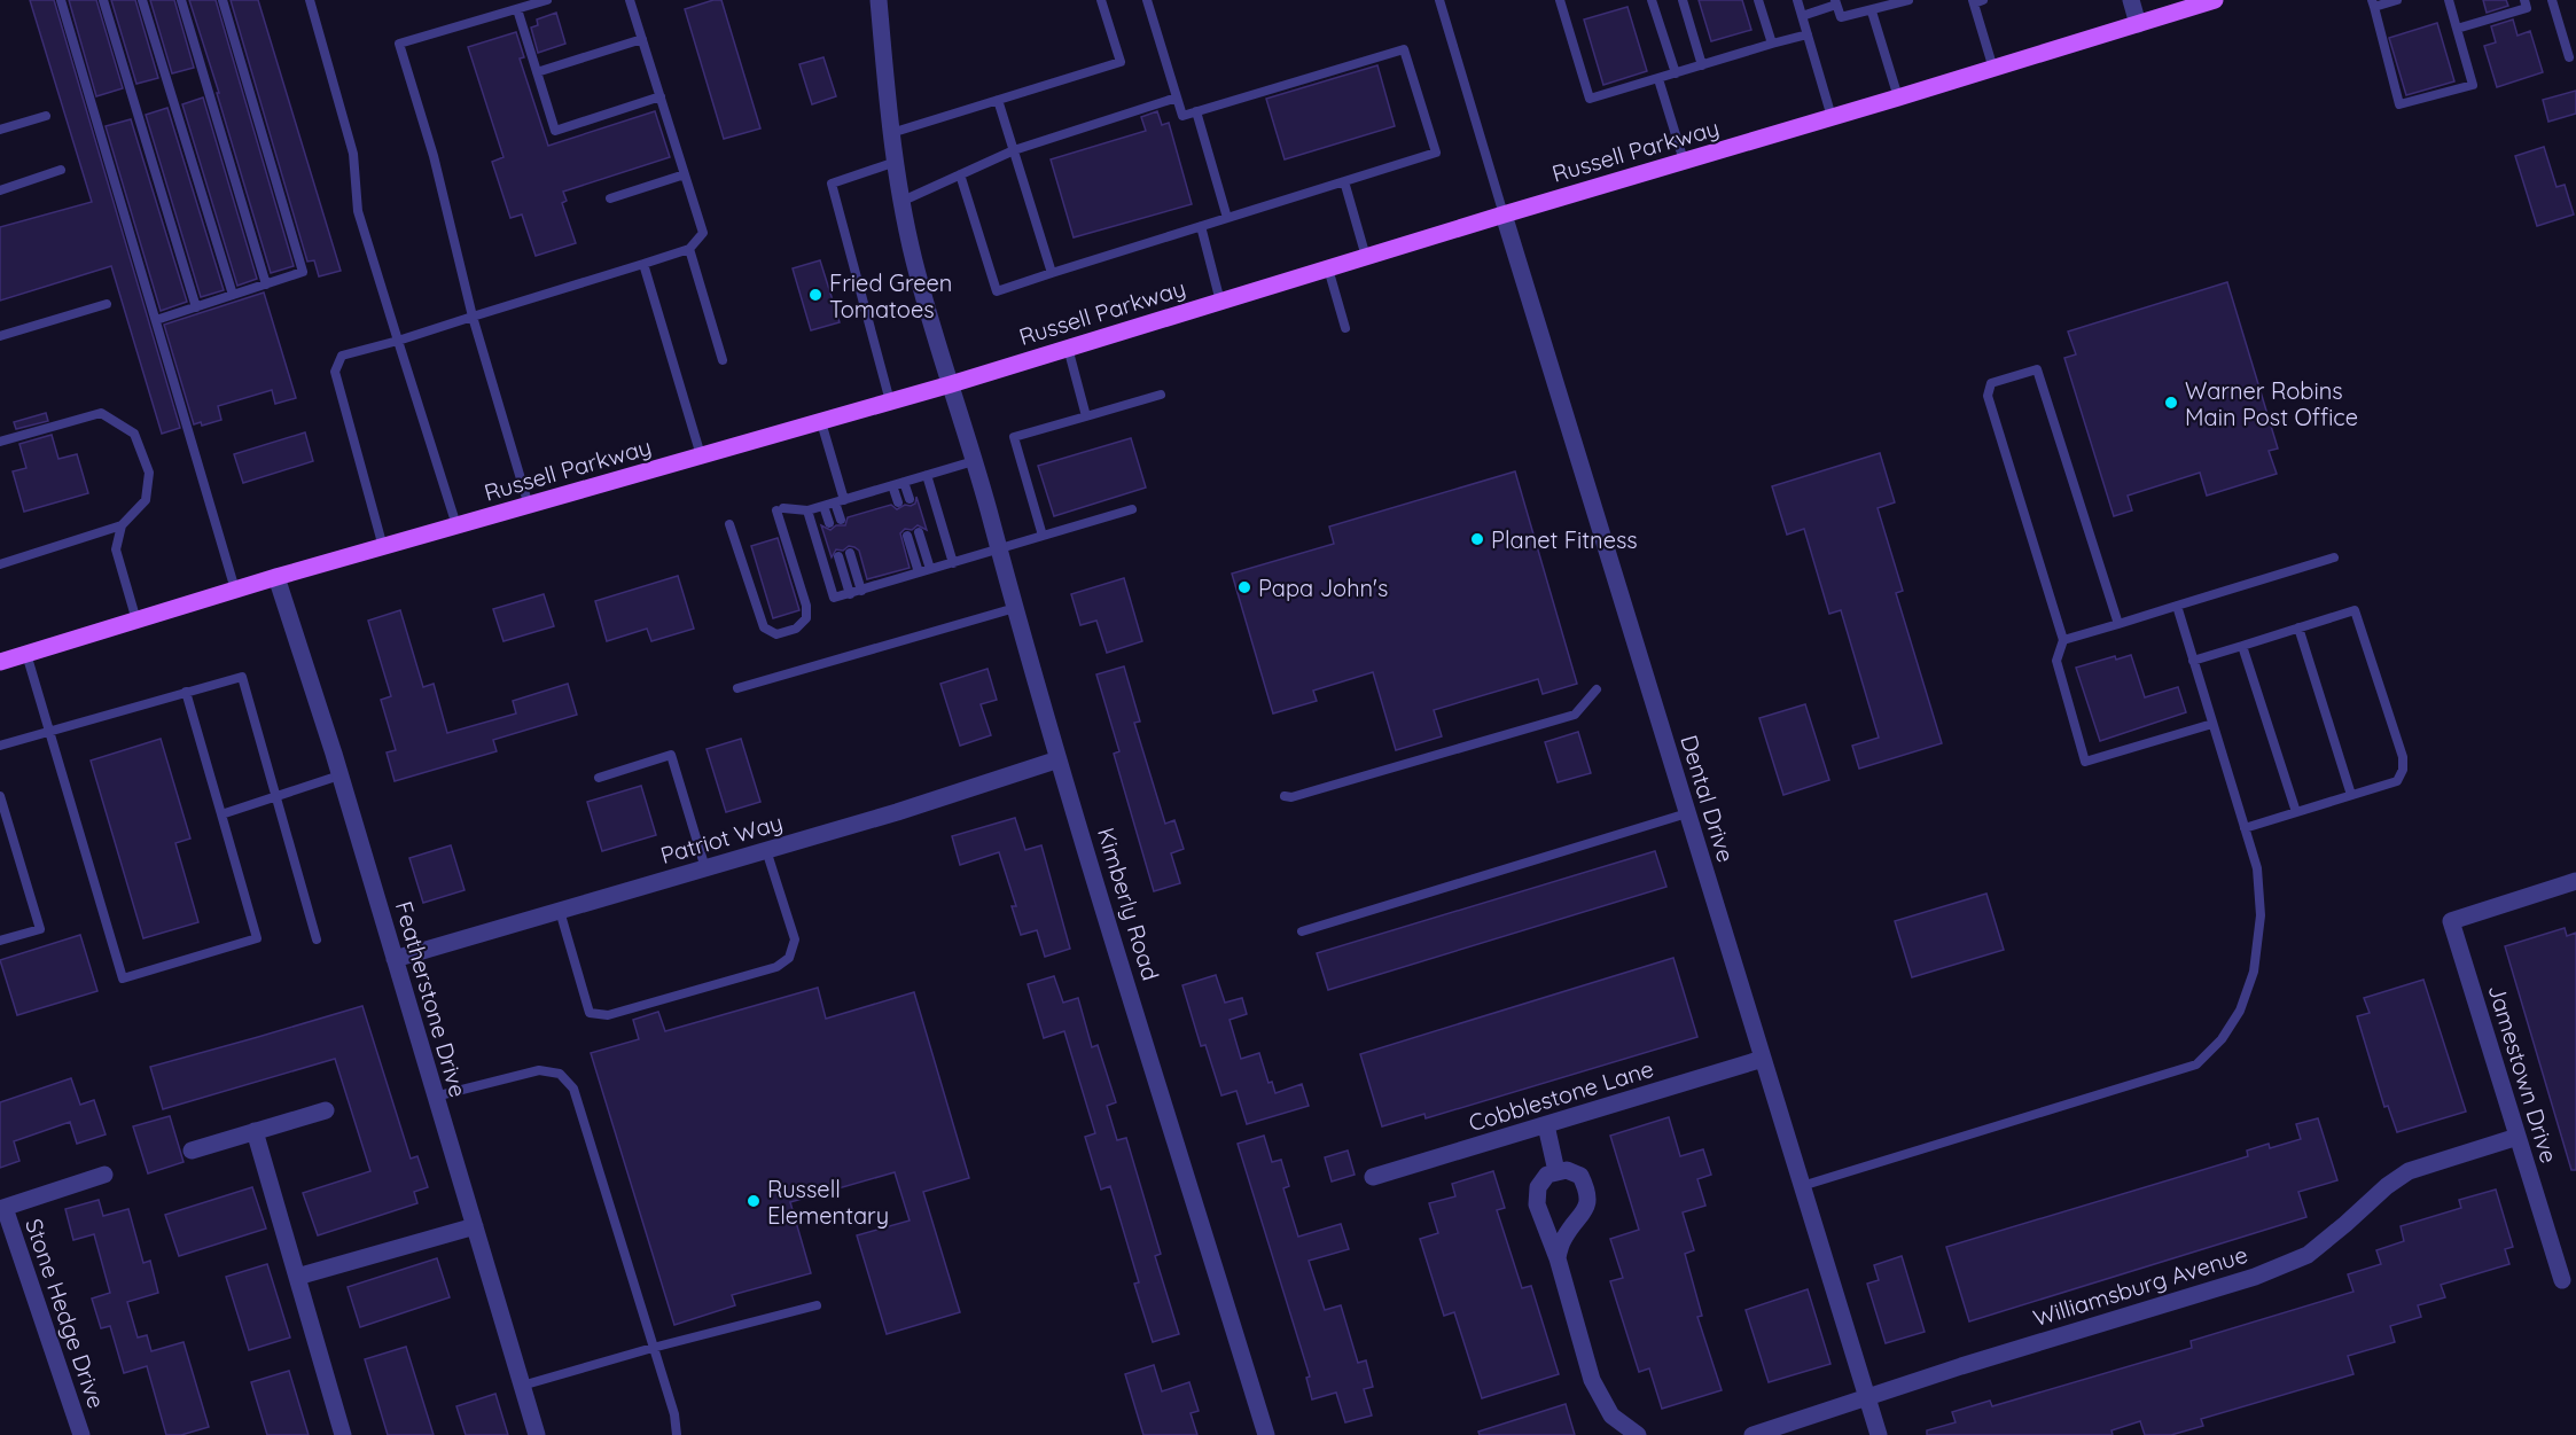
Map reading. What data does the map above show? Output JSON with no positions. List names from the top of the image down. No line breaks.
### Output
{"streets":{"main road":["Russell Parkway"],"street":["Dental Drive","Patriot Way","Kimberly Road","Featherstone Drive","Jamestown Drive","Cobblestone Lane","Williamsburg Avenue","Stone Hedge Drive"]},"crossings":[["Russell Parkway","Dental Drive"],["Russell Parkway","Kimberly Road"],["Russell Parkway","Featherstone Drive"],["Dental Drive","Cobblestone Lane"],["Dental Drive","Williamsburg Avenue"],["Patriot Way","Kimberly Road"],["Patriot Way","Featherstone Drive"],["Jamestown Drive","Williamsburg Avenue"]],"places":["Fried Green Tomatoes","Warner Robins Main Post Office","Planet Fitness","Papa John's","Russell Elementary"]}
